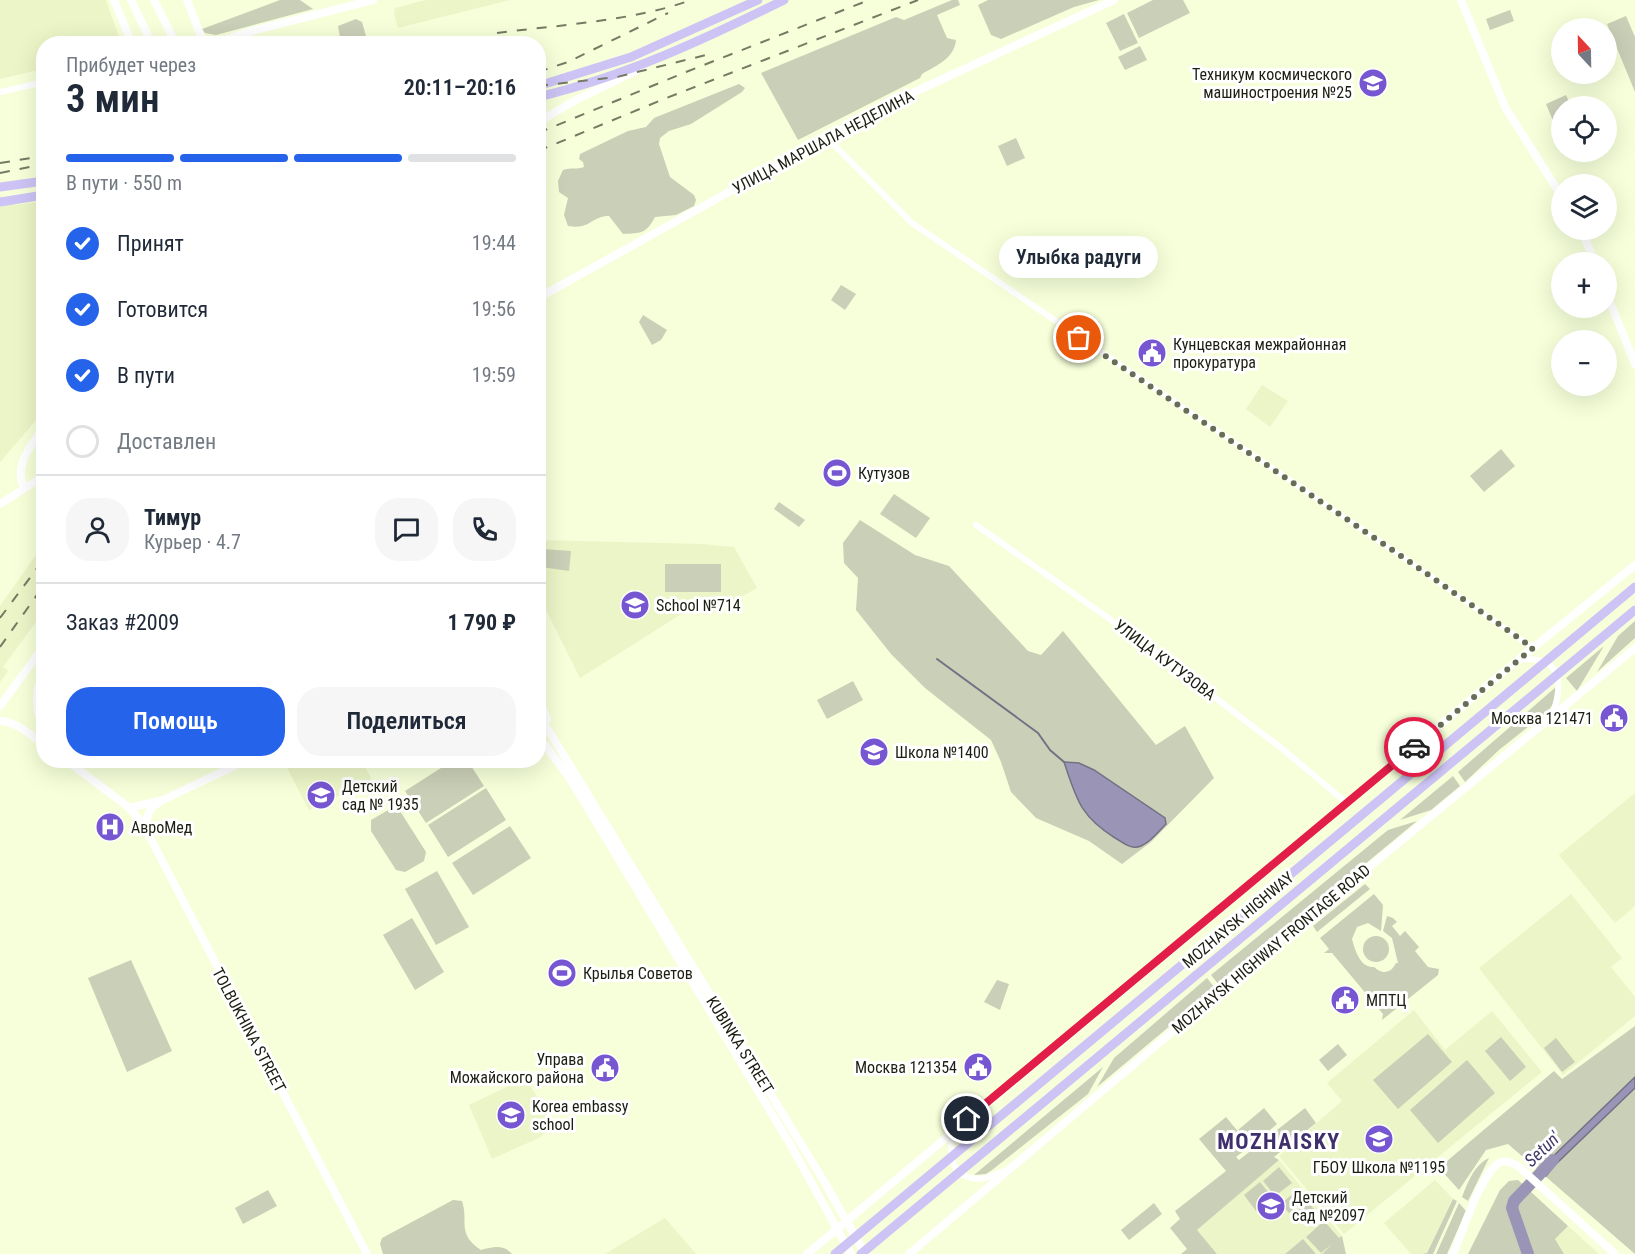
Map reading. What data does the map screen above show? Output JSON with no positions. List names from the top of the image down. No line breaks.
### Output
{"streets":{"main road":["УЛИЦА МАРШАЛА НЕДЕЛИНА","MOZHAYSK HIGHWAY","MOZHAYSK HIGHWAY FRONTAGE ROAD","TOLBUKHINA STREET","KUBINKA STREET"],"street":["УЛИЦА КУТУЗОВА"]},"crossings":[["MOZHAYSK HIGHWAY","KUBINKA STREET"]],"districts":["MOZHAISKY"],"water":["Setun'"],"places":{"school or university":["Техникум космического машиностроения №25","School №714","Школа №1400","Детский сад № 1935","Korea embassy school","ГБОУ Школа №1195","Детский сад №2097"],"other":["Улыбка радуги"],"public building":["Кунцевская межрайонная прокуратура","Москва 121471","МПТЦ","Москва 121354","Управа Можайского района"],"sports":["Кутузов","Крылья Советов"],"hospital":["АвроМед"]},"north":"top","page":{"map_buttons":["+","−"],"heading":["3 мин","Прибудет через","20:11–20:16"],"panel":["Тимур","Курьер · 4.7","Заказ #2009","1 790 ₽"],"bar":"В пути · 550 m","list":[["Принят","19:44"],["Готовится","19:56"],["В пути","19:59"],"Доставлен"],"bubble":"Улыбка радуги","buttons":["Помощь","Поделиться"]}}
